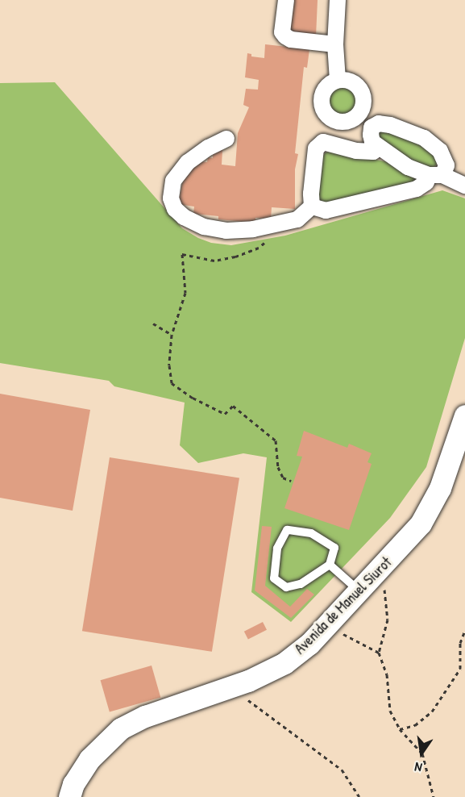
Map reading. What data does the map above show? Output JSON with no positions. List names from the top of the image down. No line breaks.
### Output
{"streets":{"street":["Avenida de Manuel Siurot"]},"north":"bottom"}
